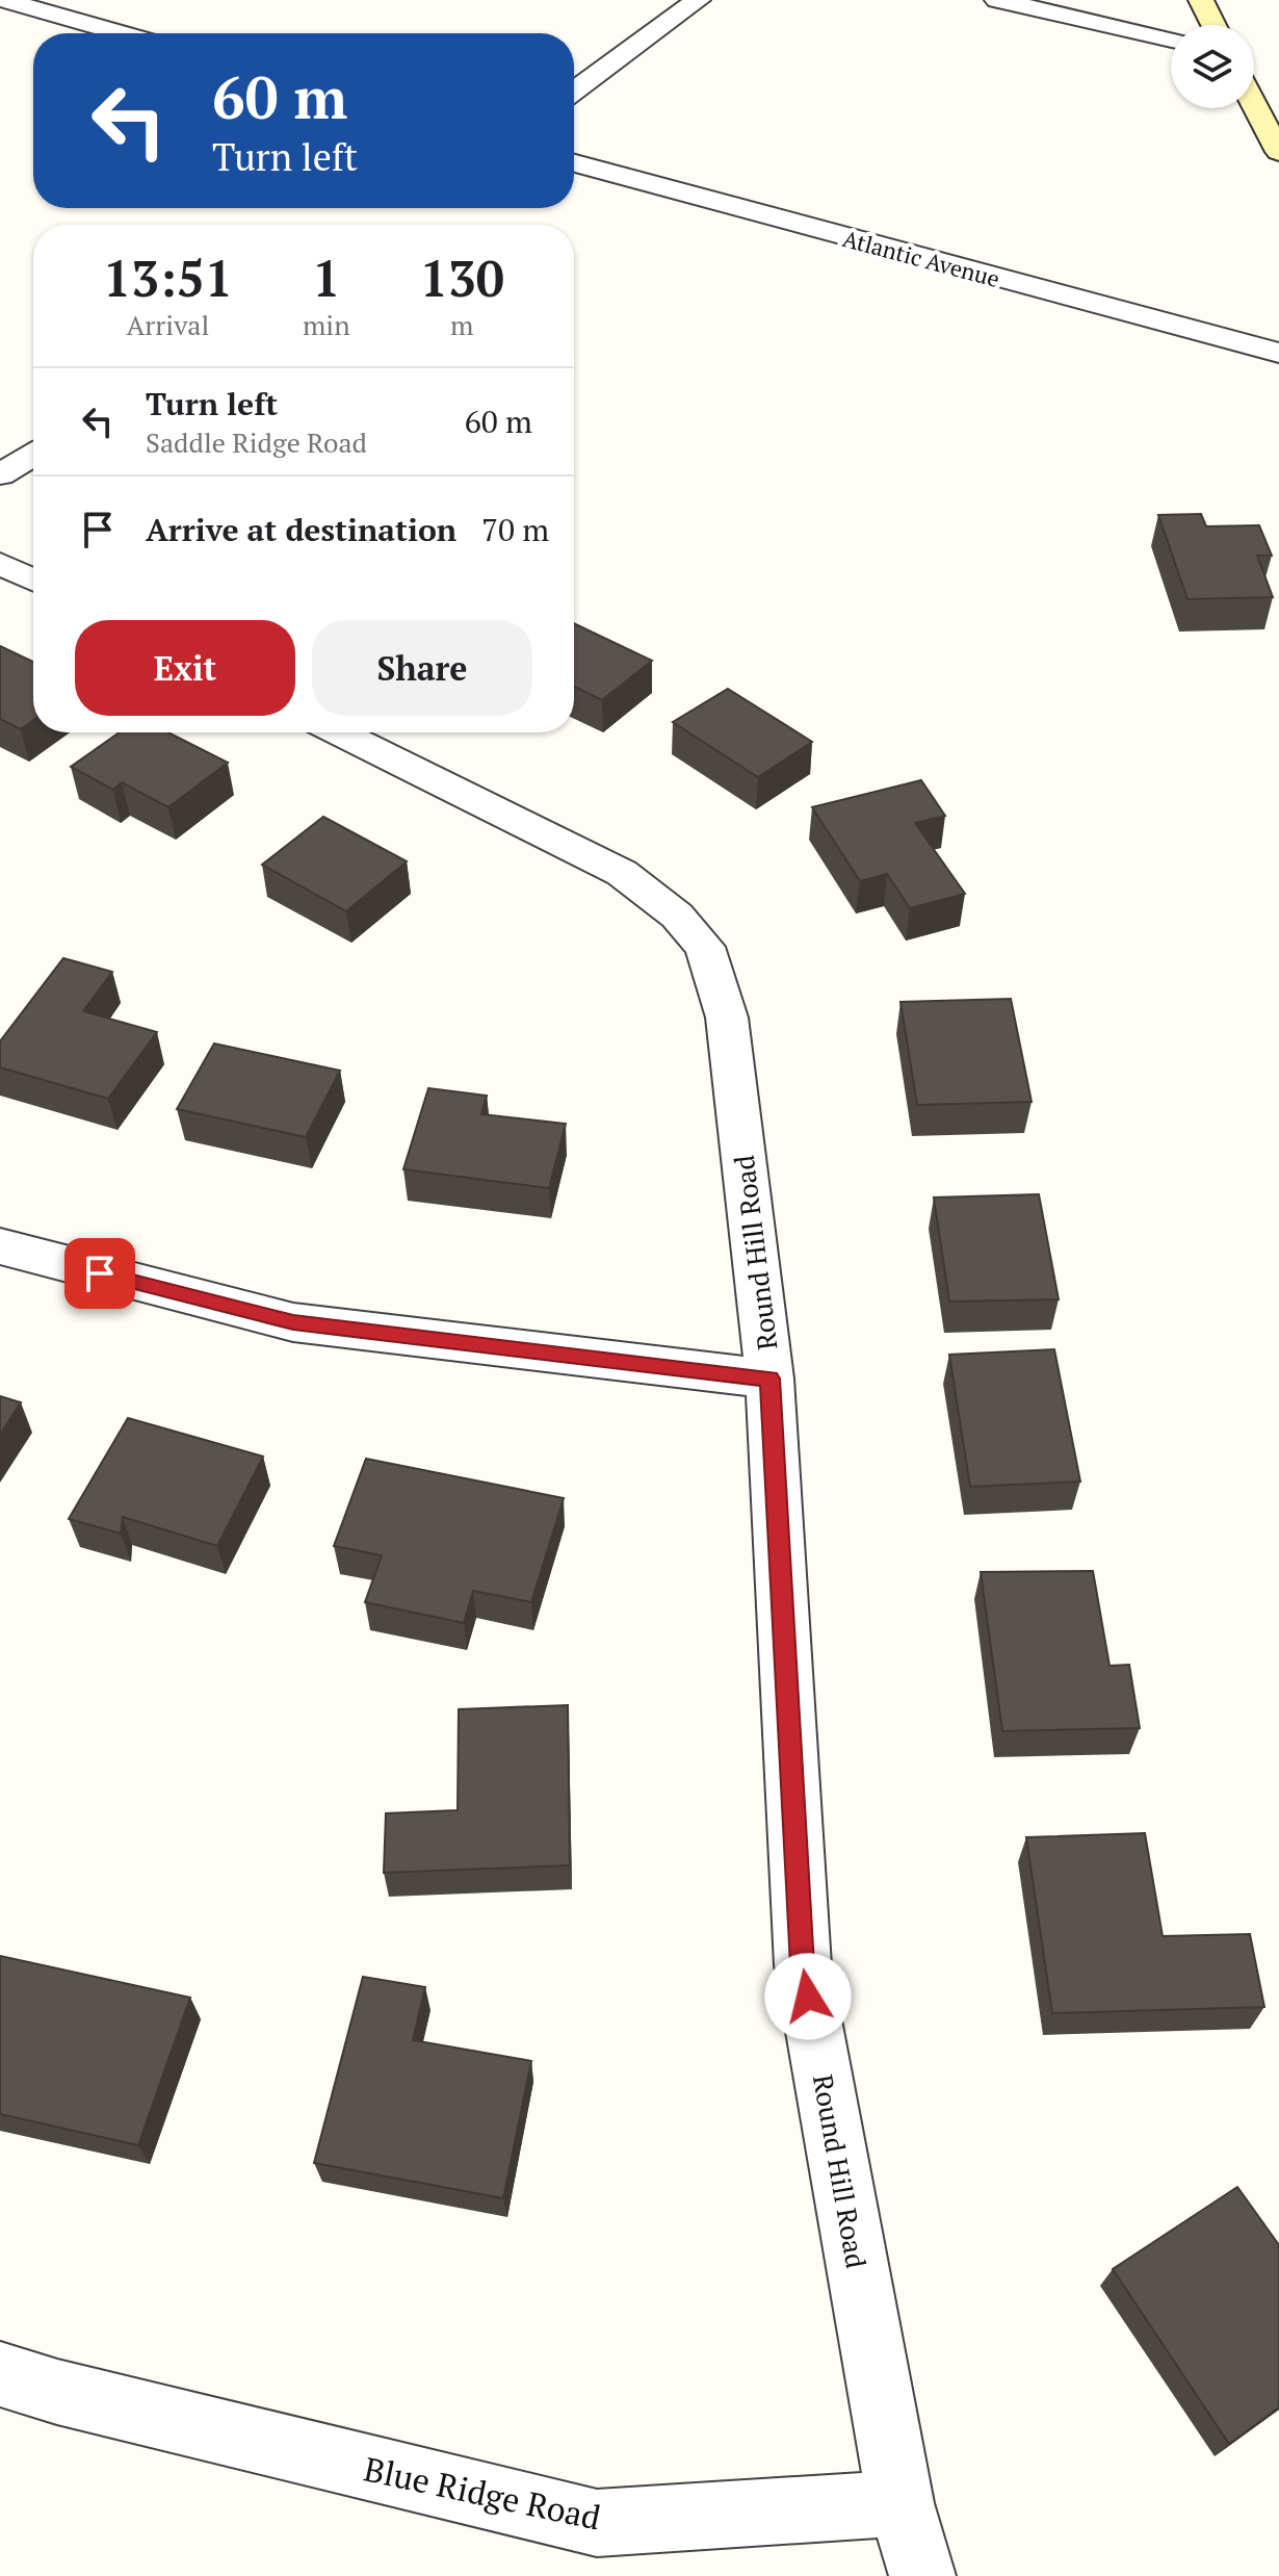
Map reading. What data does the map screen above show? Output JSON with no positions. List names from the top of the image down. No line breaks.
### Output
{"streets":{"street":["Atlantic Avenue","Round Hill Road","Blue Ridge Road"]},"crossings":[["Round Hill Road","Blue Ridge Road"]],"page":{"turn":["60 m","Turn left"],"eta":["13:51","Arrival","1","min","130","m"],"list":[{"name":"Turn left","note":"Saddle Ridge Road","value":"60 m"},{"name":"Arrive at destination","value":"70 m"}],"buttons":["Exit","Share"]}}
